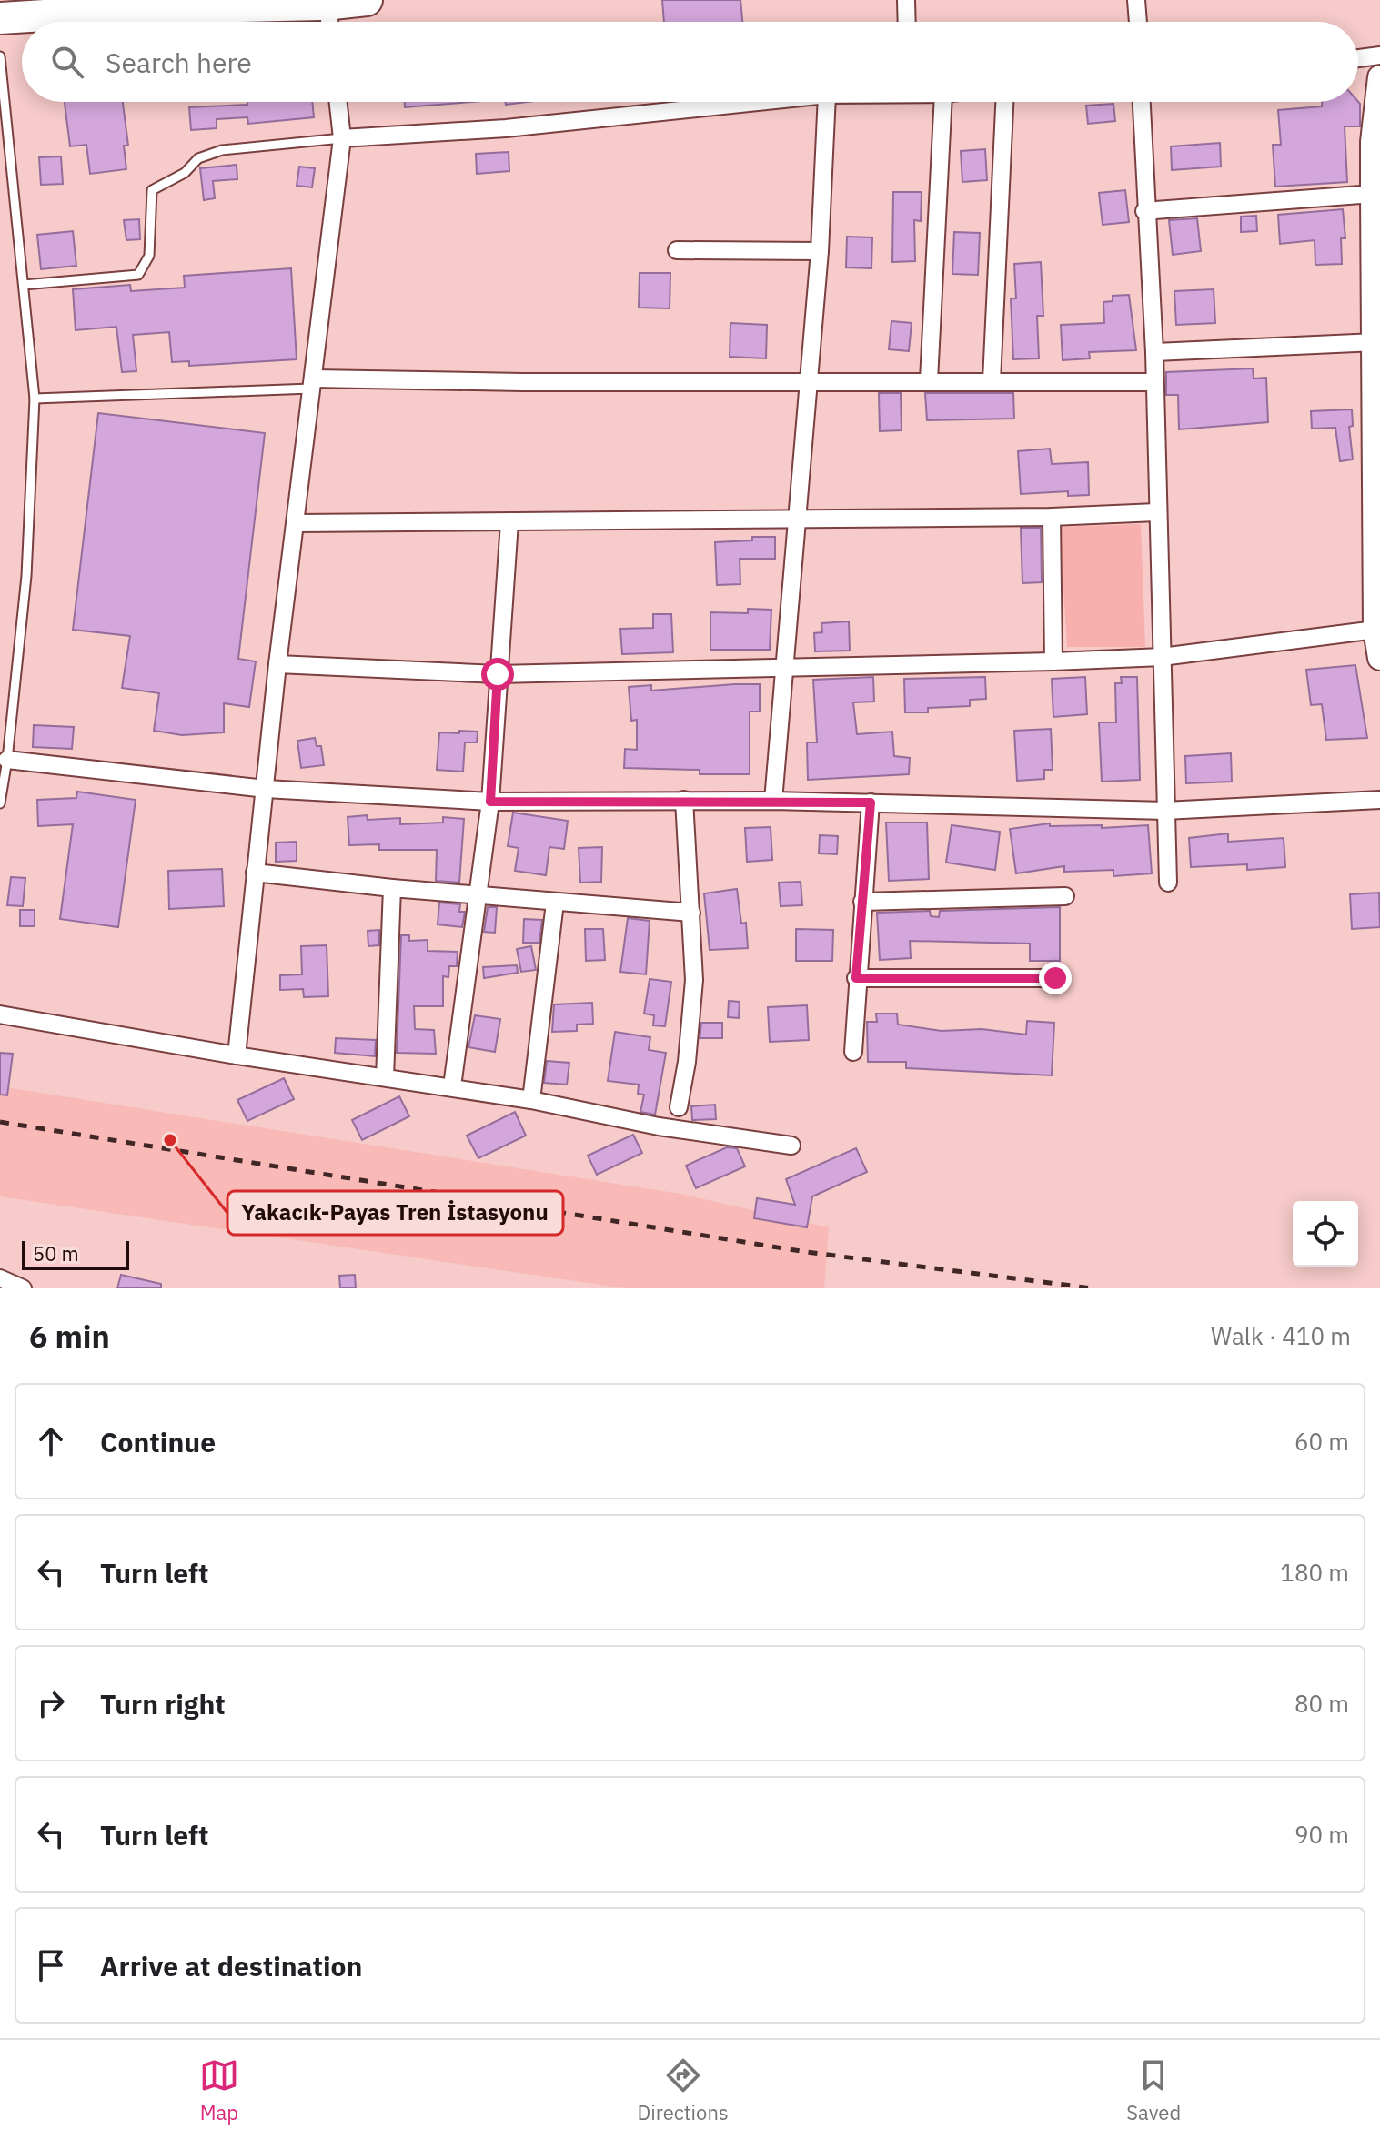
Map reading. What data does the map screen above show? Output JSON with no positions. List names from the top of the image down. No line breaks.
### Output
{"places":["Yakacık-Payas Tren İstasyonu"],"scale_bar":"50 m","page":{"search":"Search here","scale":"50 m","heading":["6 min","Walk · 410 m"],"list":[["Continue","60 m"],["Turn left","180 m"],["Turn right","80 m"],["Turn left","90 m"],"Arrive at destination"],"nav":["Map","Directions","Saved"]}}
